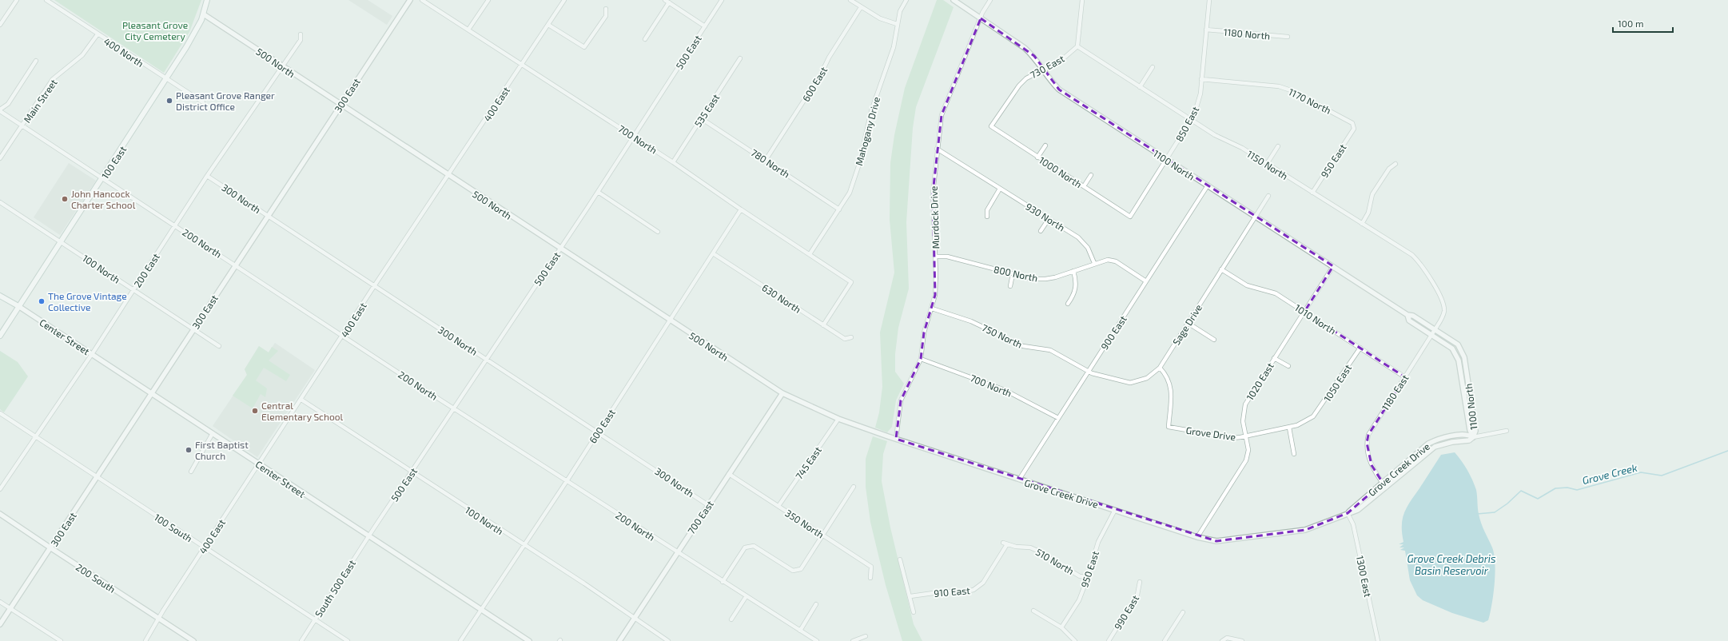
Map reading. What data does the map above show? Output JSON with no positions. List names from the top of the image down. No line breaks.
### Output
{"streets":{"main road":["100 East","Center Street"],"street":["1180 North","400 North","500 East","500 North","730 East","600 East","300 East","Main Street","1170 North","400 East","535 East","850 East","Mahogany Drive","700 North","950 East","780 North","1100 North","1150 North","1000 North","300 North","930 North","Murdock Drive","200 North","100 North","200 East","800 North","630 North","1010 North","Sage Drive","900 East","750 North","1020 East","1050 East","1180 East","Grove Drive","745 East","Grove Creek Drive","700 East","350 North","100 South","510 North","1300 East","200 South","South 500 East","910 East","990 East"]},"crossings":[["1180 North","850 East"],["400 North","Main Street"],["400 North","100 East"],["500 East","500 North"],["500 East","700 North"],["500 East","300 North"],["500 East","200 North"],["500 East","100 North"],["500 East","Center Street"],["500 East","South 500 East"],["500 North","600 East"],["500 North","300 East"],["500 North","400 East"],["500 North","100 East"],["500 North","200 East"],["500 North","Grove Creek Drive"],["500 North","700 East"],["730 East","1100 North"],["730 East","1150 North"],["730 East","1000 North"],["600 East","700 North"],["600 East","780 North"],["600 East","300 North"],["600 East","200 North"],["600 East","100 North"],["600 East","630 North"],["600 East","Center Street"],["300 East","300 North"],["300 East","200 North"],["300 East","100 North"],["300 East","Center Street"],["300 East","100 South"],["300 East","200 South"],["Main Street","200 North"],["1170 North","850 East"],["1170 North","950 East"],["400 East","700 North"],["400 East","300 North"],["400 East","200 North"],["400 East","100 North"],["400 East","Center Street"],["400 East","100 South"],["400 East","200 South"],["535 East","700 North"],["535 East","780 North"],["850 East","1100 North"],["850 East","1150 North"],["850 East","1000 North"],["Mahogany Drive","700 North"],["Mahogany Drive","780 North"],["700 North","Murdock Drive"],["700 North","630 North"],["700 North","900 East"],["950 East","1150 North"],["950 East","Grove Creek Drive"],["950 East","510 North"],["100 East","200 North"],["100 East","100 North"],["100 East","Center Street"],["1100 North","Murdock Drive"],["1100 North","Sage Drive"],["1100 North","900 East"],["1100 North","1020 East"],["1100 North","1180 East"],["1100 North","Grove Creek Drive"],["1150 North","1180 East"],["300 North","200 East"],["300 North","700 East"],["930 North","Murdock Drive"],["930 North","800 North"],["Murdock Drive","800 North"],["Murdock Drive","750 North"],["Murdock Drive","Grove Creek Drive"],["200 North","200 East"],["200 North","700 East"],["100 North","200 East"],["100 North","700 East"],["200 East","Center Street"],["200 East","100 South"],["1010 North","Sage Drive"],["1010 North","1020 East"],["1010 North","1050 East"],["1010 North","1180 East"],["Sage Drive","900 East"],["Sage Drive","750 North"],["Sage Drive","Grove Drive"],["900 East","750 North"],["900 East","Grove Creek Drive"],["Center Street","South 500 East"],["1020 East","Grove Drive"],["1020 East","Grove Creek Drive"],["1050 East","Grove Drive"],["1180 East","Grove Creek Drive"],["745 East","Grove Creek Drive"],["745 East","350 North"],["Grove Creek Drive","700 East"],["Grove Creek Drive","1300 East"],["700 East","350 North"],["100 South","South 500 East"],["510 North","910 East"]],"water":["Grove Creek","Grove Creek Debris Basin Reservoir"],"parks":["Pleasant Grove City Cemetery"],"places":["Pleasant Grove Ranger District Office","John Hancock Charter School","The Grove Vintage Collective","Central Elementary School","First Baptist Church"],"scale_bar":"100 m"}
